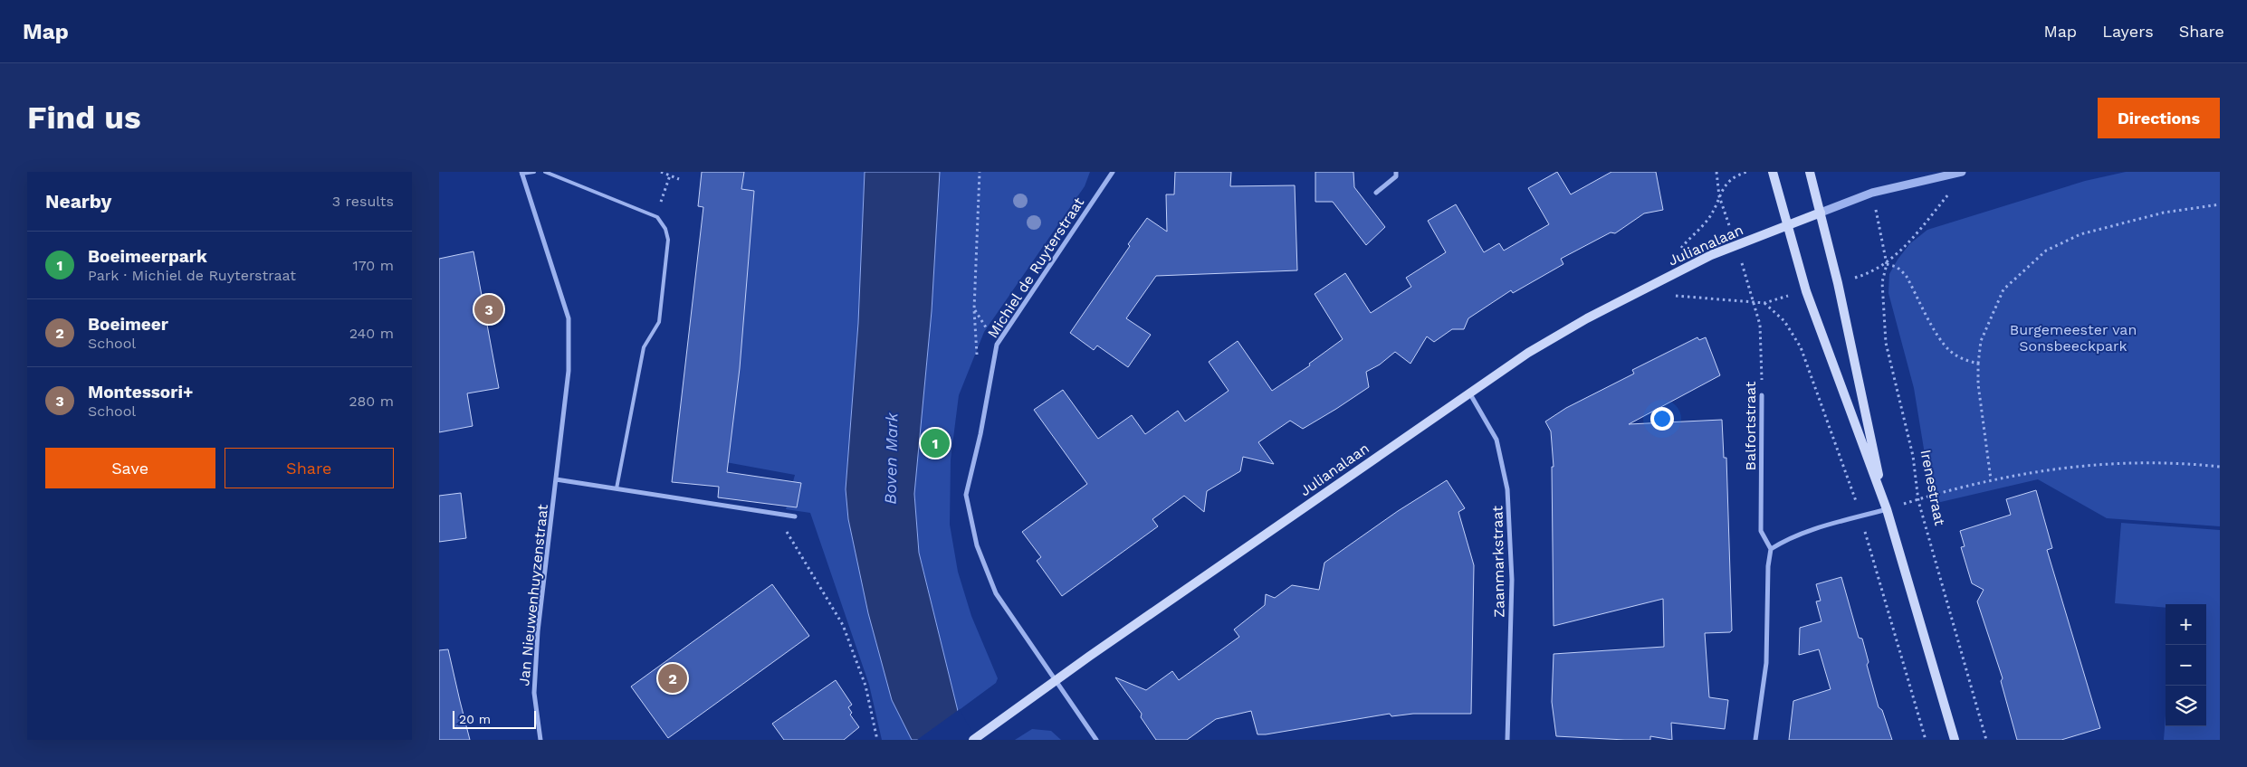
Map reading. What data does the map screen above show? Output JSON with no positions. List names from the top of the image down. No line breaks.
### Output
{"streets":{"main road":["Julianalaan"],"street":["Michiel de Ruyterstraat","Balfortstraat","Zaanmarkstraat","Jan Nieuwenhuyzenstraat"],"path":["Irenestraat"]},"crossings":[["Julianalaan","Michiel de Ruyterstraat"],["Julianalaan","Zaanmarkstraat"]],"water":["Boven Mark"],"parks":["Burgemeester van Sonsbeeckpark"],"scale_bar":"20 m","page":{"header":"Map","nav":["Map","Layers","Share"],"buttons":["Directions",["Save","Share"]],"title":"Find us","heading":["Nearby","3 results"],"list":[{"mark":"1","name":"Boeimeerpark","note":"Park · Michiel de Ruyterstraat","value":"170 m"},{"mark":"2","name":"Boeimeer","note":"School","value":"240 m"},{"mark":"3","name":"Montessori+","note":"School","value":"280 m"}],"pins":["3","1","2"],"map_buttons":["+","−"],"scale":"20 m"}}
